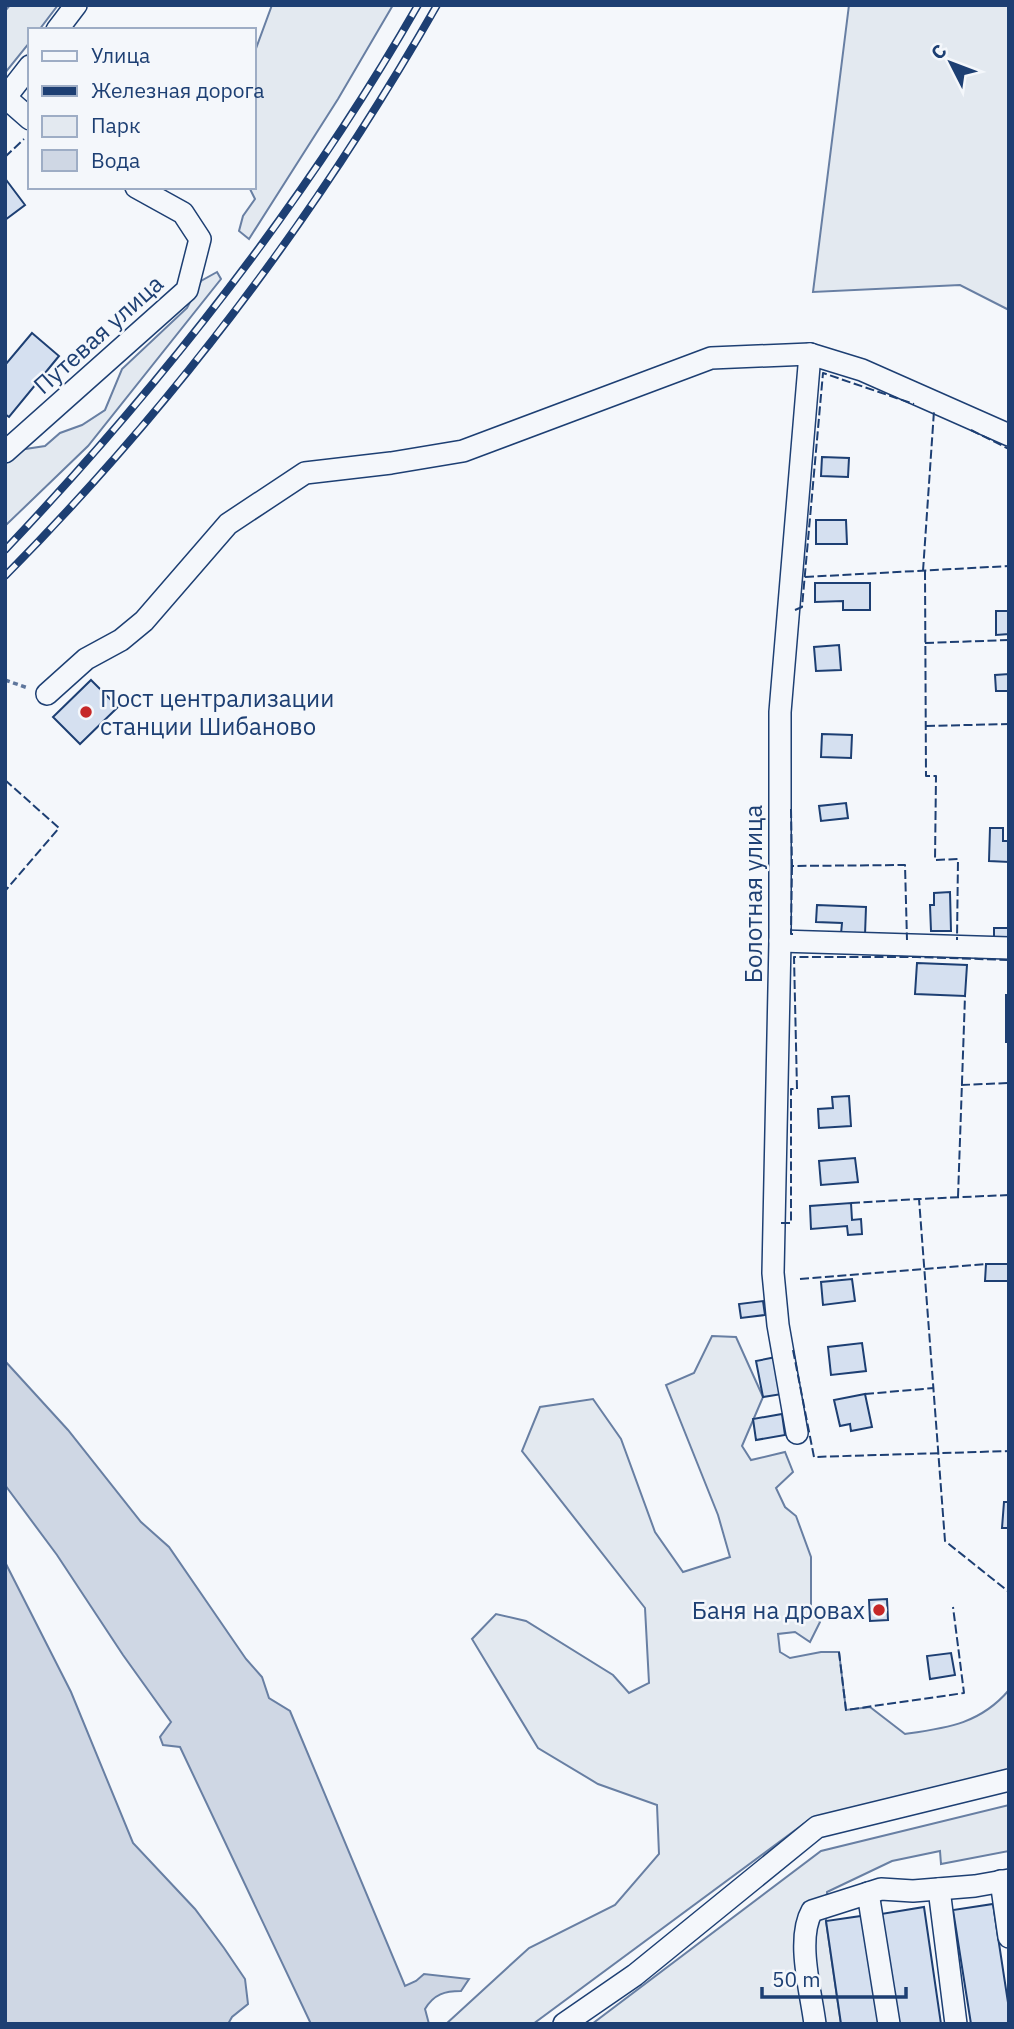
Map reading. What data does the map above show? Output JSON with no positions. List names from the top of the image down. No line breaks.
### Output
{"streets":{"street":["Путевая улица","Болотная улица"]},"places":["Пост централизации станции Шибаново","Баня на дровах"],"legend":["Улица","Железная дорога","Парк","Вода"],"scale_bar":"50 m","north":"top left"}
